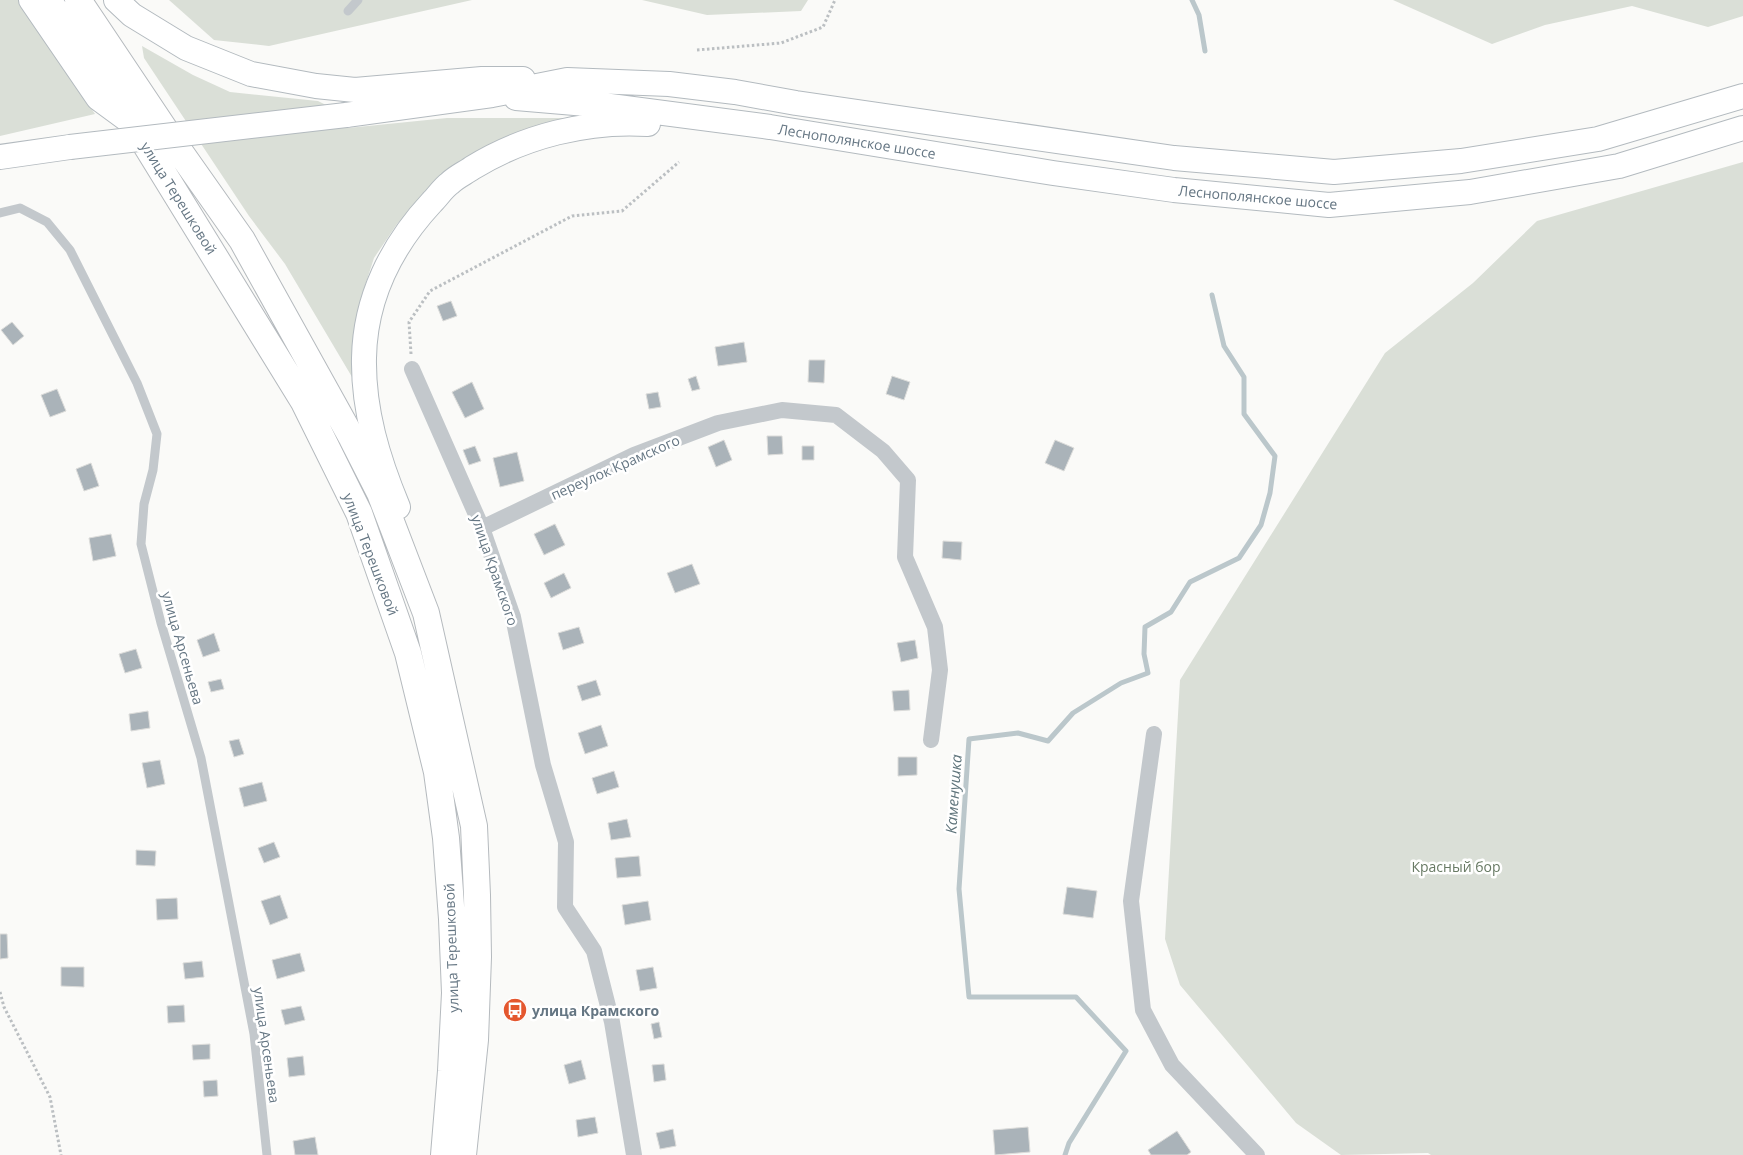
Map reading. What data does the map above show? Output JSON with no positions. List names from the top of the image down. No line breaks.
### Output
{"streets":{"main road":["Леснополянское шоссе","улица Терешковой"],"street":["переулок Крамского","улица Крамского"],"lane":["улица Арсеньева"]},"crossings":[["переулок Крамского","улица Крамского"]],"water":["Каменушка"],"parks":["Красный бор"],"places":{"bus stop":["улица Крамского"]}}
